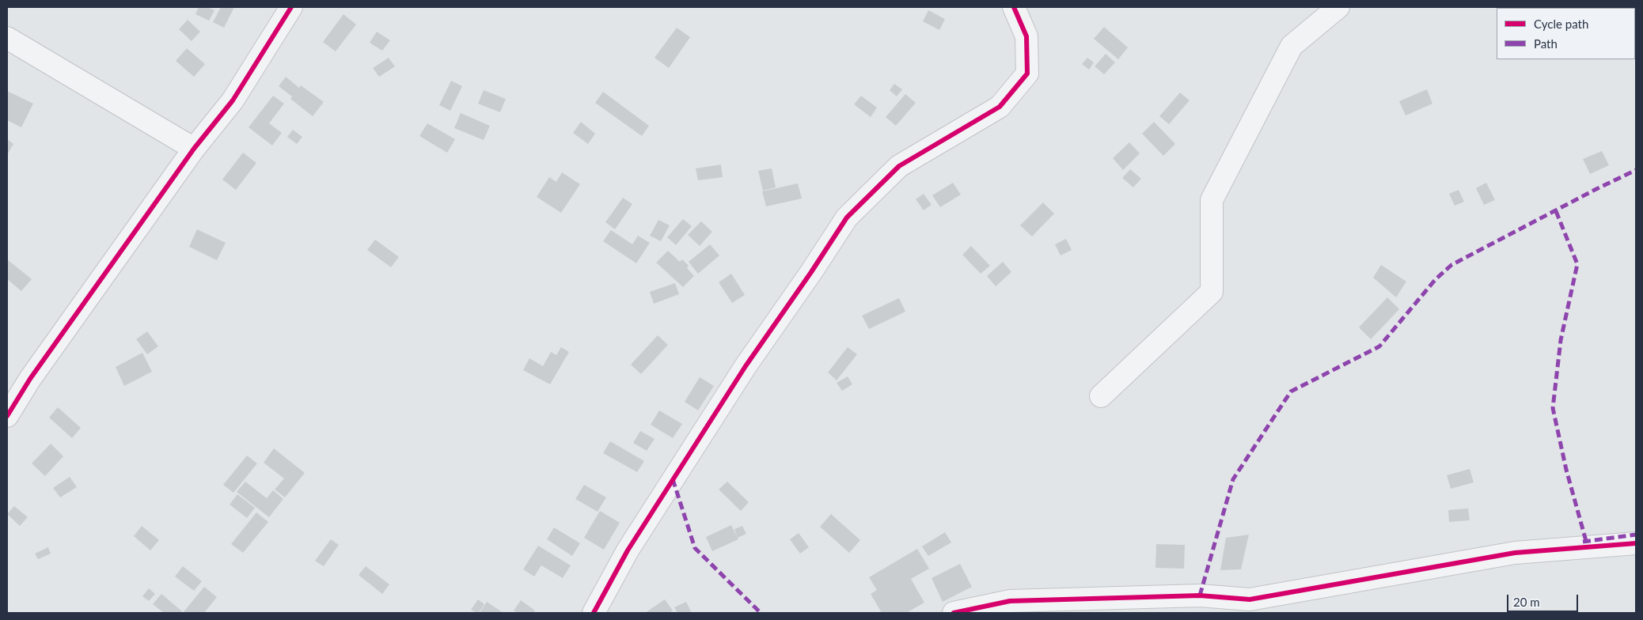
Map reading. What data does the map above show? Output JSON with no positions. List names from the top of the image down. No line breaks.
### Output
{"legend":["Cycle path","Path"],"scale_bar":"20 m"}
